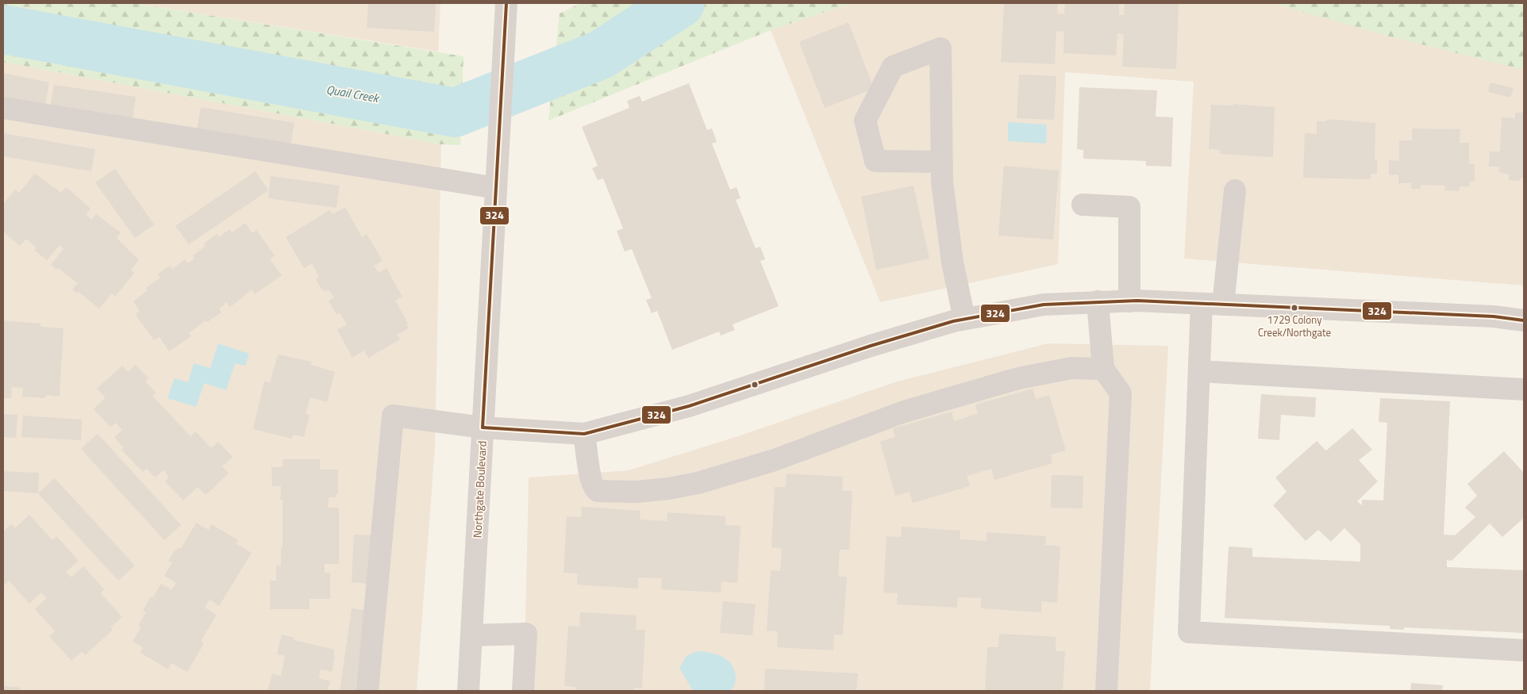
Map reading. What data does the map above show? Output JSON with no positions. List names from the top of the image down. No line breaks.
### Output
{"streets":{"street":["Northgate Boulevard"]},"water":["Quail Creek"],"places":["1729 Colony Creek/Northgate"],"lines":["transit line 324"]}
